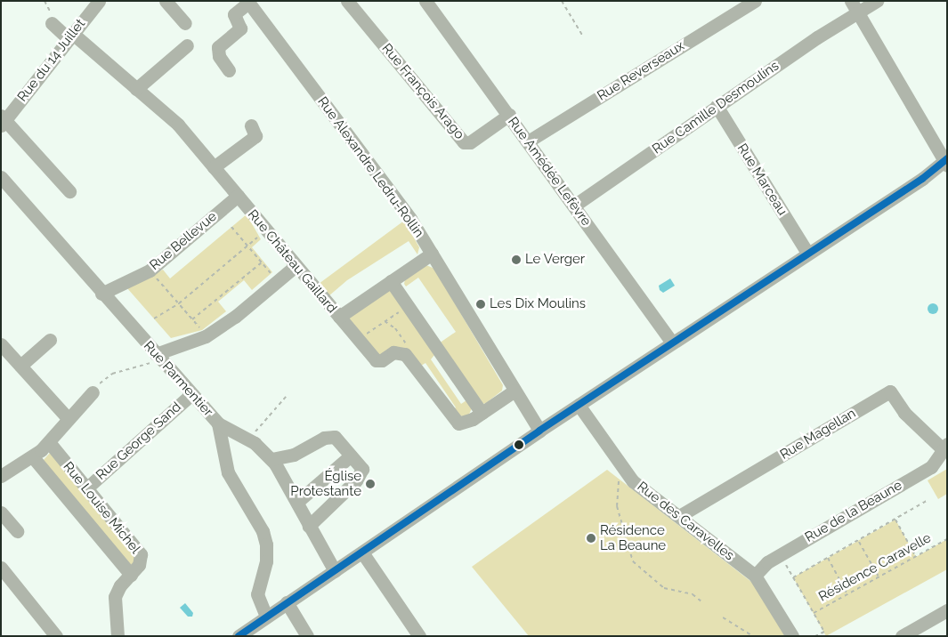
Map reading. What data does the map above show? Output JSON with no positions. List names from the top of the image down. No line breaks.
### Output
{"streets":{"street":["Rue du 14 Juillet","Rue Reverseaux","Rue François Arago","Rue Camille Desmoulins","Rue Alexandre Ledru-Rollin","Rue Amédée Lefèvre","Rue Marceau","Rue Bellevue","Rue Château Gaillard","Rue Parmentier","Rue Magellan","Rue George Sand","Rue Louise Michel","Rue de la Beaune","Rue des Caravelles"],"path":["Résidence Caravelle"]},"crossings":[["Rue du 14 Juillet","Rue Château Gaillard"],["Rue Reverseaux","Rue Amédée Lefèvre"],["Rue François Arago","Rue Amédée Lefèvre"],["Rue Camille Desmoulins","Rue Amédée Lefèvre"],["Rue Camille Desmoulins","Rue Marceau"],["Rue Bellevue","Rue Château Gaillard"],["Rue Bellevue","Rue Parmentier"],["Rue Parmentier","Rue George Sand"],["Rue Magellan","Rue de la Beaune"],["Rue Magellan","Rue des Caravelles"],["Rue George Sand","Rue Louise Michel"],["Rue de la Beaune","Rue des Caravelles"]],"places":["Le Verger","Les Dix Moulins","Église Protestante","Résidence La Beaune"]}
